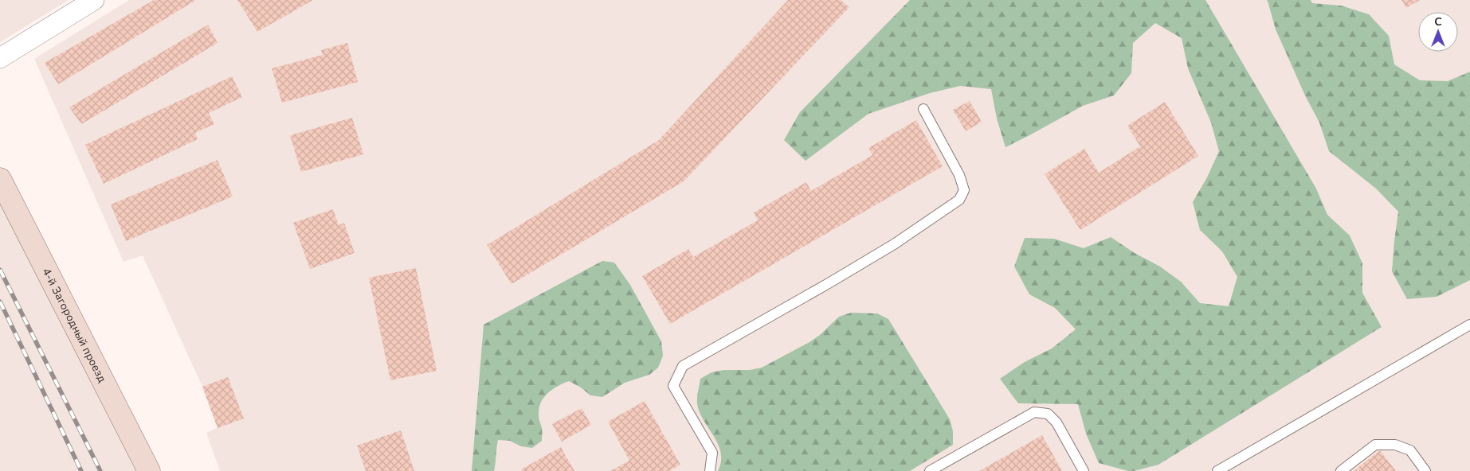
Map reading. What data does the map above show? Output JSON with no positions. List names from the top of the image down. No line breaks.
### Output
{"streets":{"street":["4-й Загородный проезд"]},"north":"top"}
